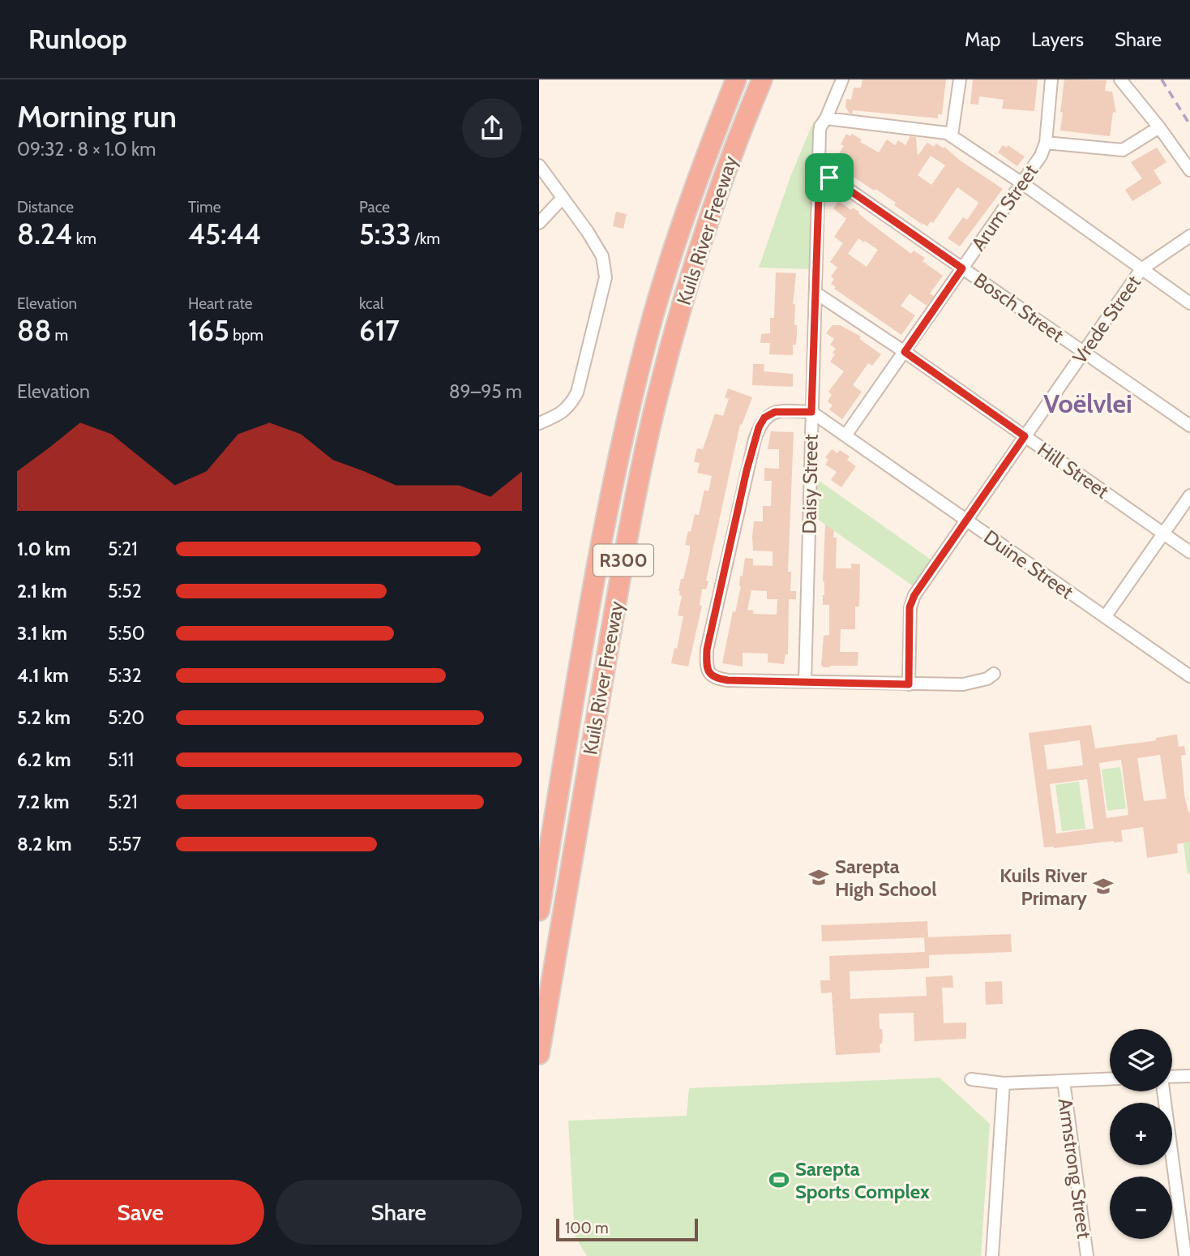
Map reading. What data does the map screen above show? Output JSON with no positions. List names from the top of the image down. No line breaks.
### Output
{"streets":{"highway":["Kuils River Freeway","R300"],"street":["Arum Street","Bosch Street","Vrede Street","Hill Street","Daisy Street","Duine Street","Armstrong Street"]},"crossings":[["Arum Street","Bosch Street"],["Arum Street","Hill Street"],["Arum Street","Duine Street"],["Bosch Street","Vrede Street"],["Bosch Street","Daisy Street"],["Vrede Street","Hill Street"],["Vrede Street","Duine Street"],["Hill Street","Daisy Street"],["Daisy Street","Duine Street"]],"districts":["Voëlvlei"],"places":{"school or university":["Sarepta High School","Kuils River Primary"],"sports":["Sarepta Sports Complex"]},"scale_bar":"100 m","page":{"header":"Runloop","nav":["Map","Layers","Share"],"heading":["Morning run","09:32 · 8 × 1.0 km"],"stats":[["Distance","8.24 km"],["Time","45:44"],["Pace","5:33 /km"],["Elevation","88 m"],["Heart rate","165 bpm"],["kcal","617"]],"chart":["Elevation","89–95 m"],"list":[{"name":"1.0 km","note":"5:21"},{"name":"2.1 km","note":"5:52"},{"name":"3.1 km","note":"5:50"},{"name":"4.1 km","note":"5:32"},{"name":"5.2 km","note":"5:20"},{"name":"6.2 km","note":"5:11"},{"name":"7.2 km","note":"5:21"},{"name":"8.2 km","note":"5:57"}],"map_buttons":["+","−"],"buttons":["Save","Share"],"scale":"100 m"}}
